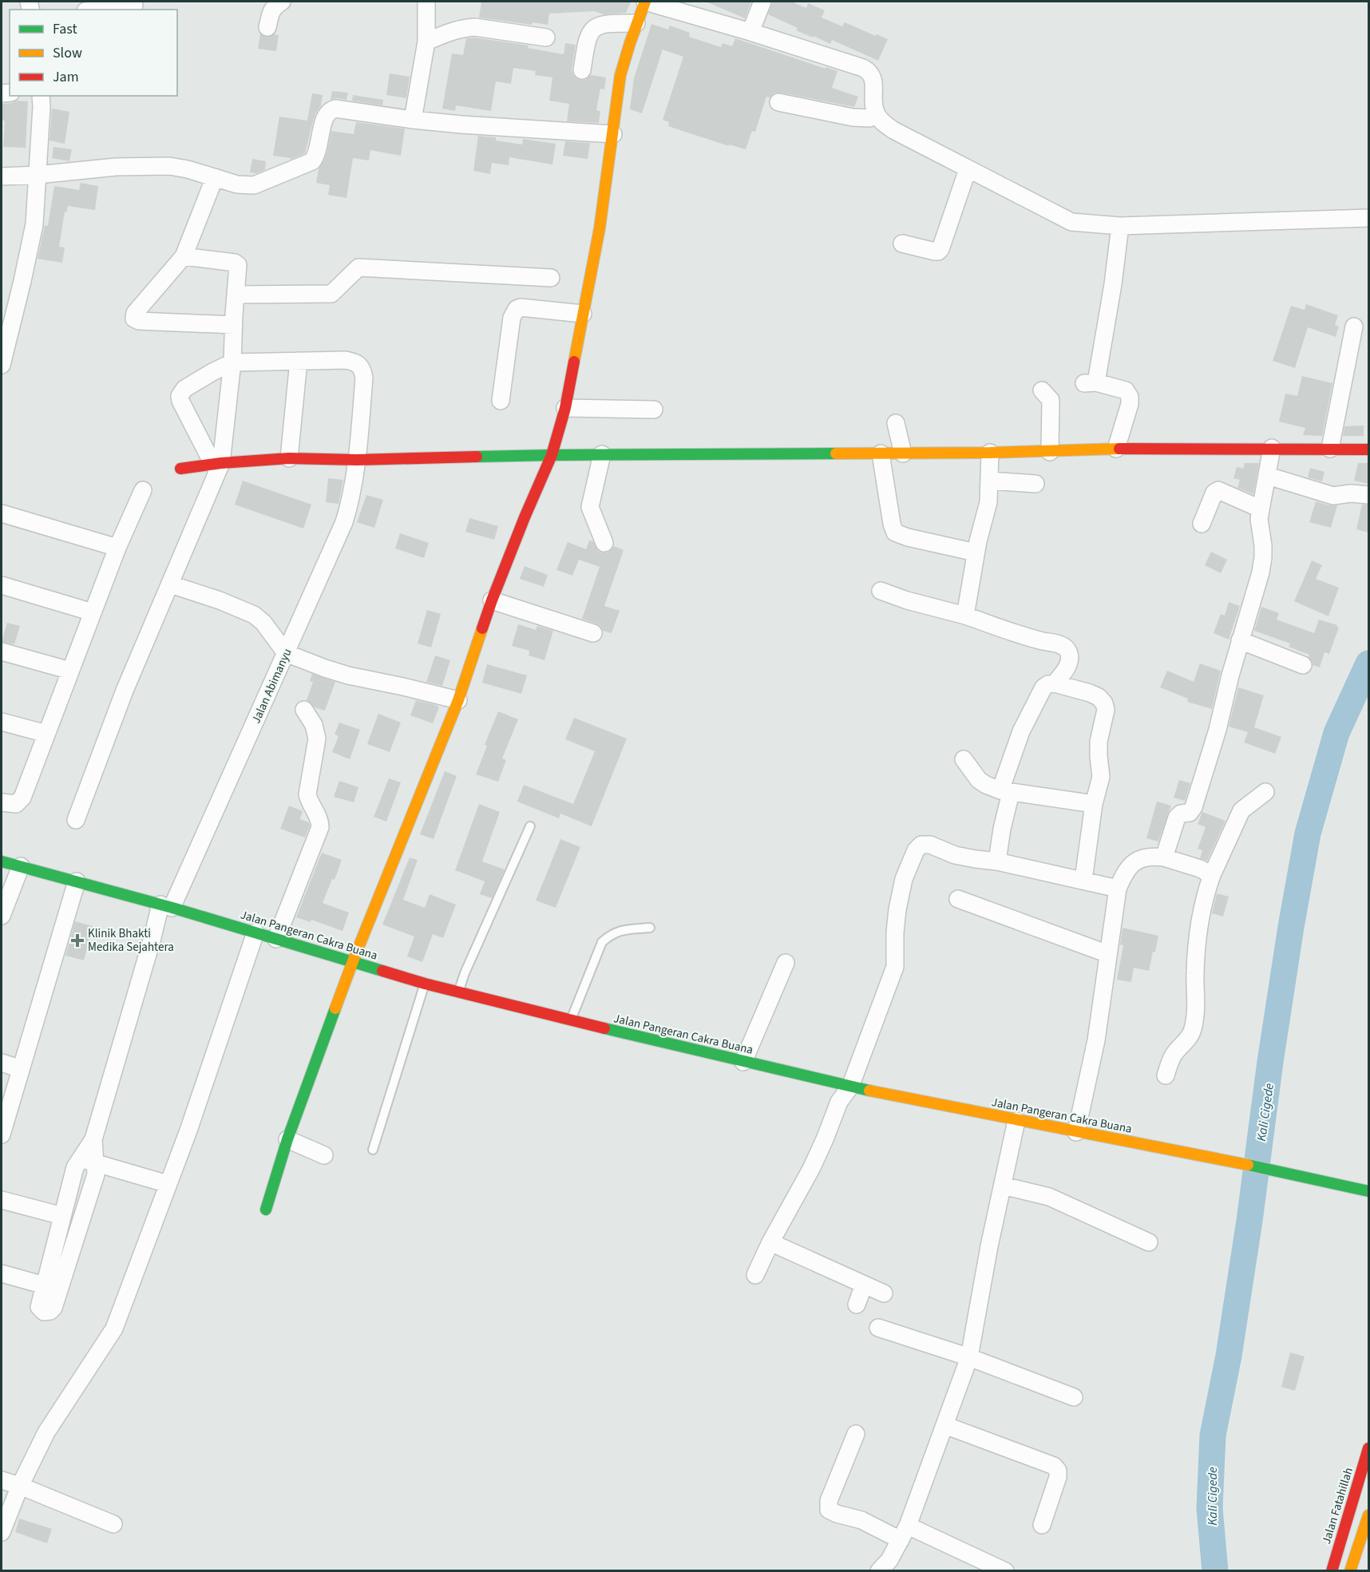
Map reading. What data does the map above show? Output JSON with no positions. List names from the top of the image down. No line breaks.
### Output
{"streets":{"street":["Jalan Abimanyu","Jalan Pangeran Cakra Buana","Jalan Fatahillah"]},"crossings":[["Jalan Abimanyu","Jalan Pangeran Cakra Buana"]],"water":["Kali Cigede"],"places":{"health":["Klinik Bhakti Medika Sejahtera"]},"legend":["Fast","Slow","Jam"]}
